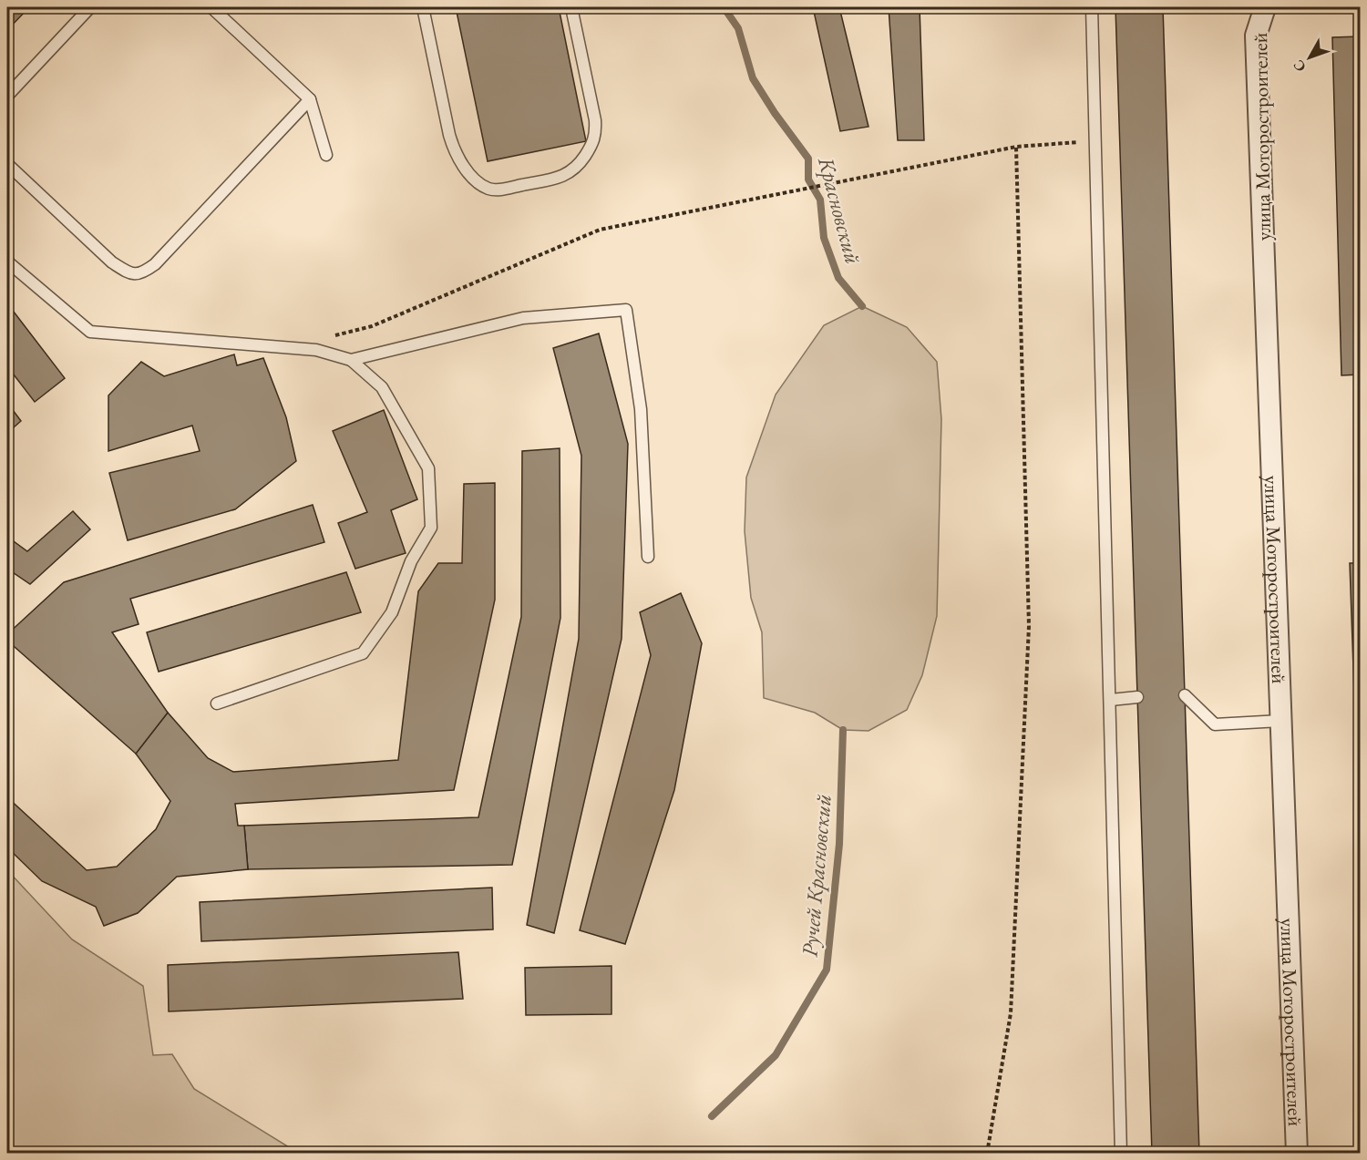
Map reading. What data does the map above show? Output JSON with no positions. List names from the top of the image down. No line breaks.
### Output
{"streets":{"street":["улица Моторостроителей"]},"water":["Красновский","Ручей Красновский"],"north":"bottom left"}
